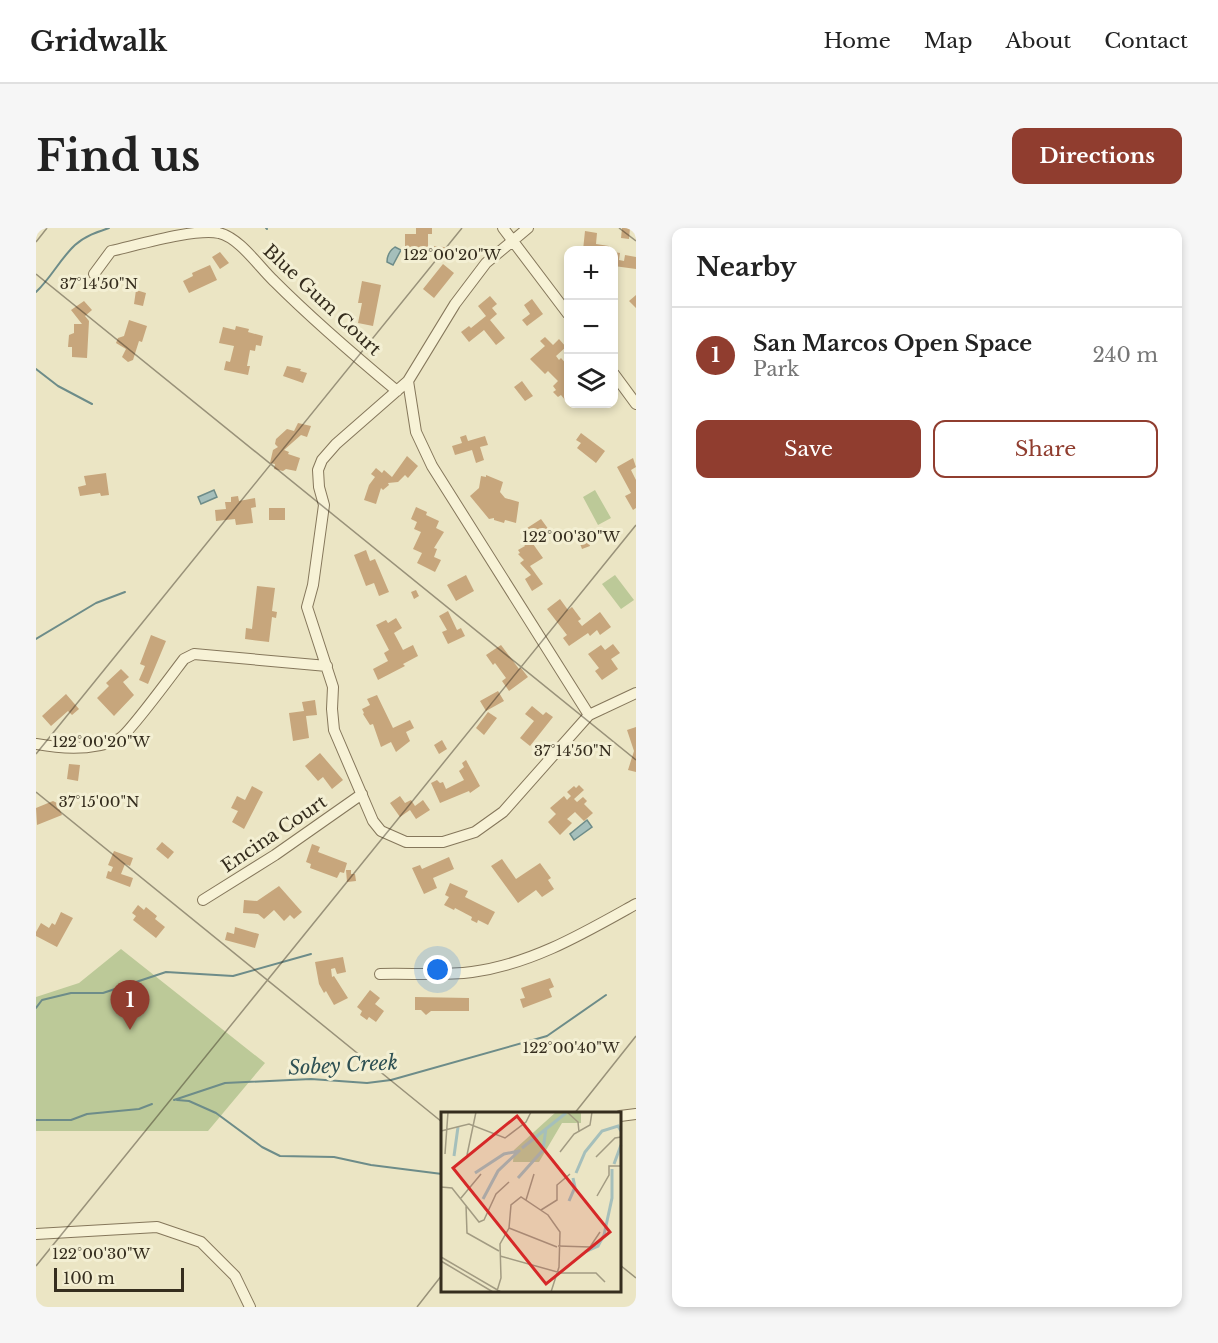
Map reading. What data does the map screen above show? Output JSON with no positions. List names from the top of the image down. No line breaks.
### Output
{"streets":{"street":["Blue Gum Court","Encina Court"]},"water":["Sobey Creek"],"scale_bar":"100 m","page":{"header":"Gridwalk","nav":["Home","Map","About","Contact"],"buttons":["Directions",["Save","Share"]],"title":"Find us","heading":"Nearby","map_buttons":["+","−"],"list":[{"mark":"1","name":"San Marcos Open Space","note":"Park","value":"240 m"}],"pins":"1","scale":"100 m"},"coordinates":["122°00'20\"W","37°14'50\"N","122°00'30\"W","37°15'00\"N","122°00'40\"W"]}
